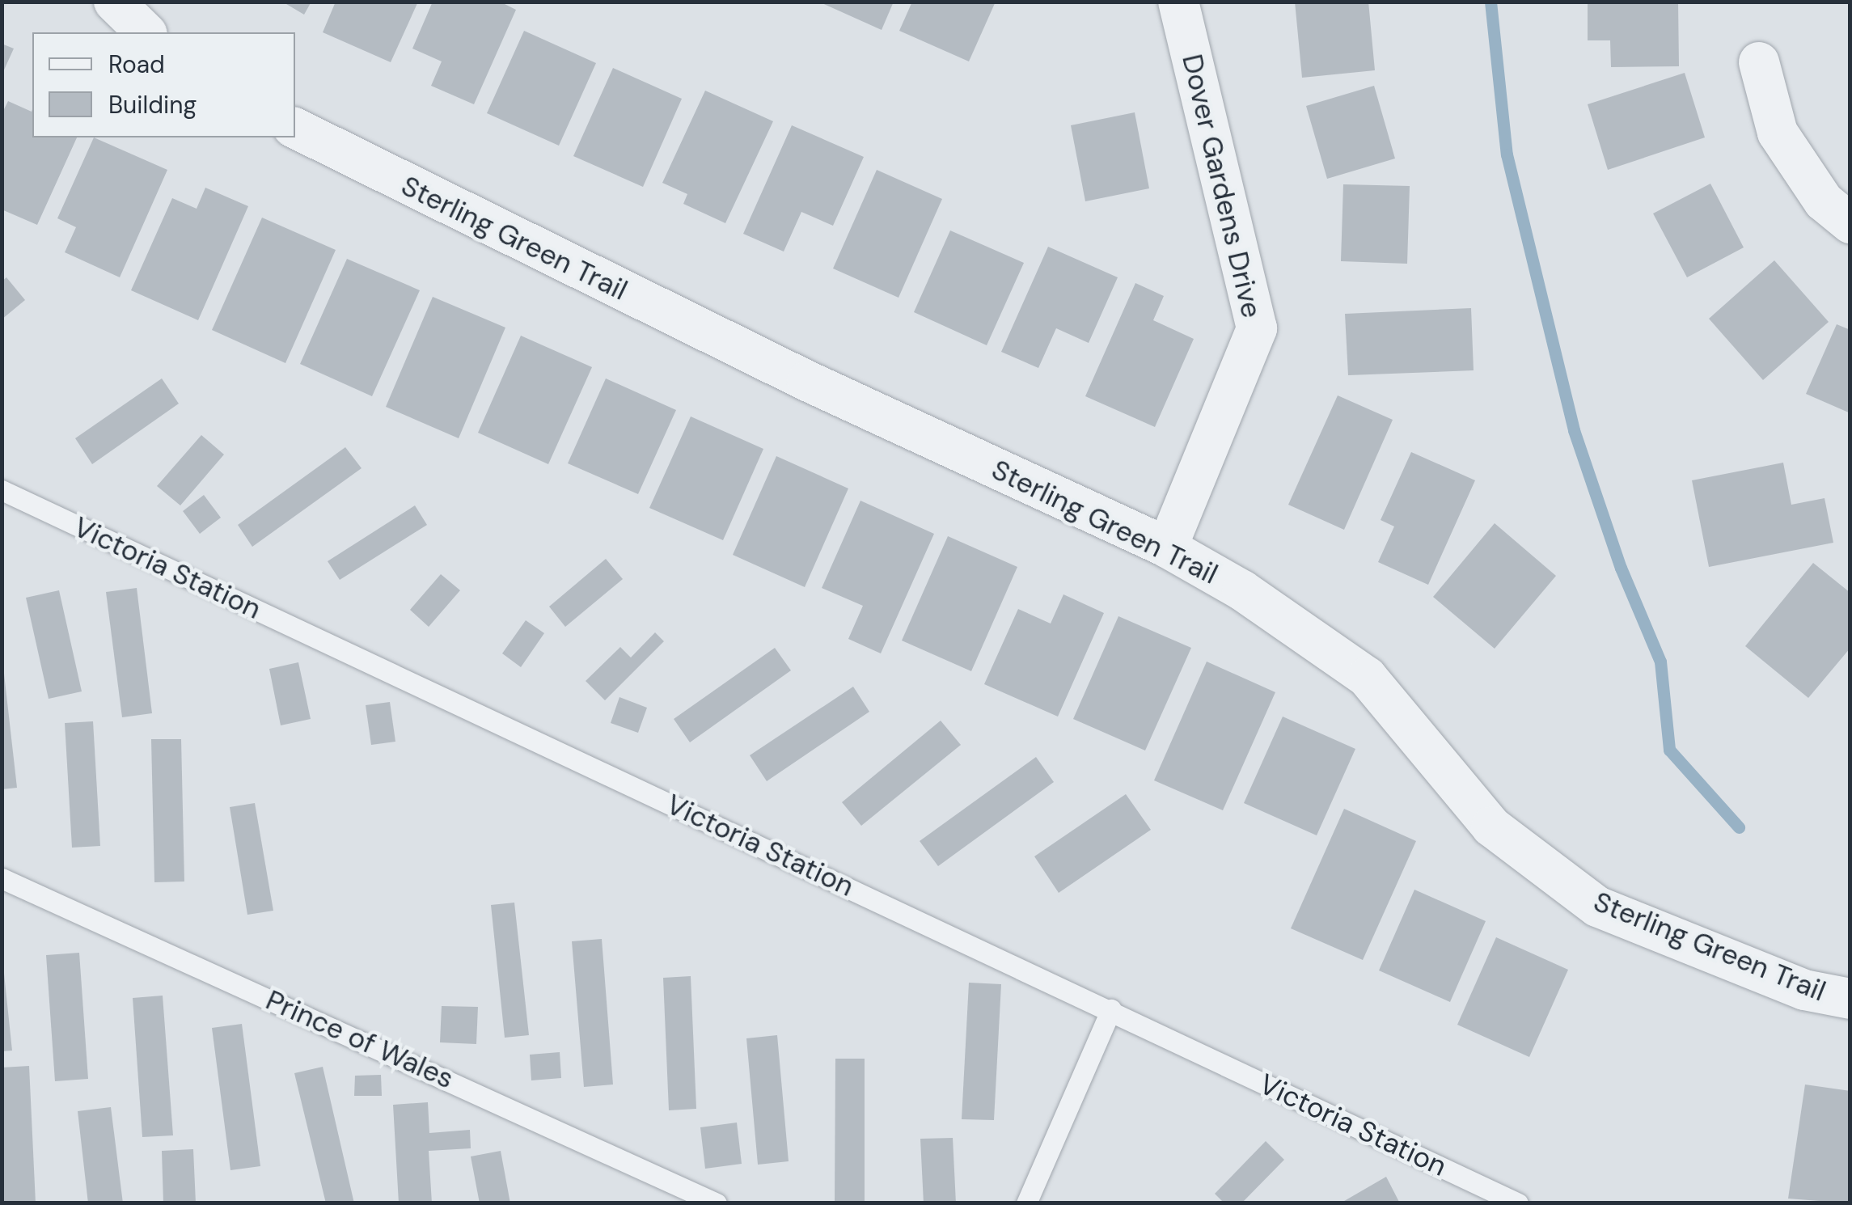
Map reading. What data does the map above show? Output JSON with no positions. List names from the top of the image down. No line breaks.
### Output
{"streets":{"street":["Dover Gardens Drive","Sterling Green Trail"],"lane":["Victoria Station","Prince of Wales"]},"crossings":[["Dover Gardens Drive","Sterling Green Trail"]],"legend":["Road","Building"]}
